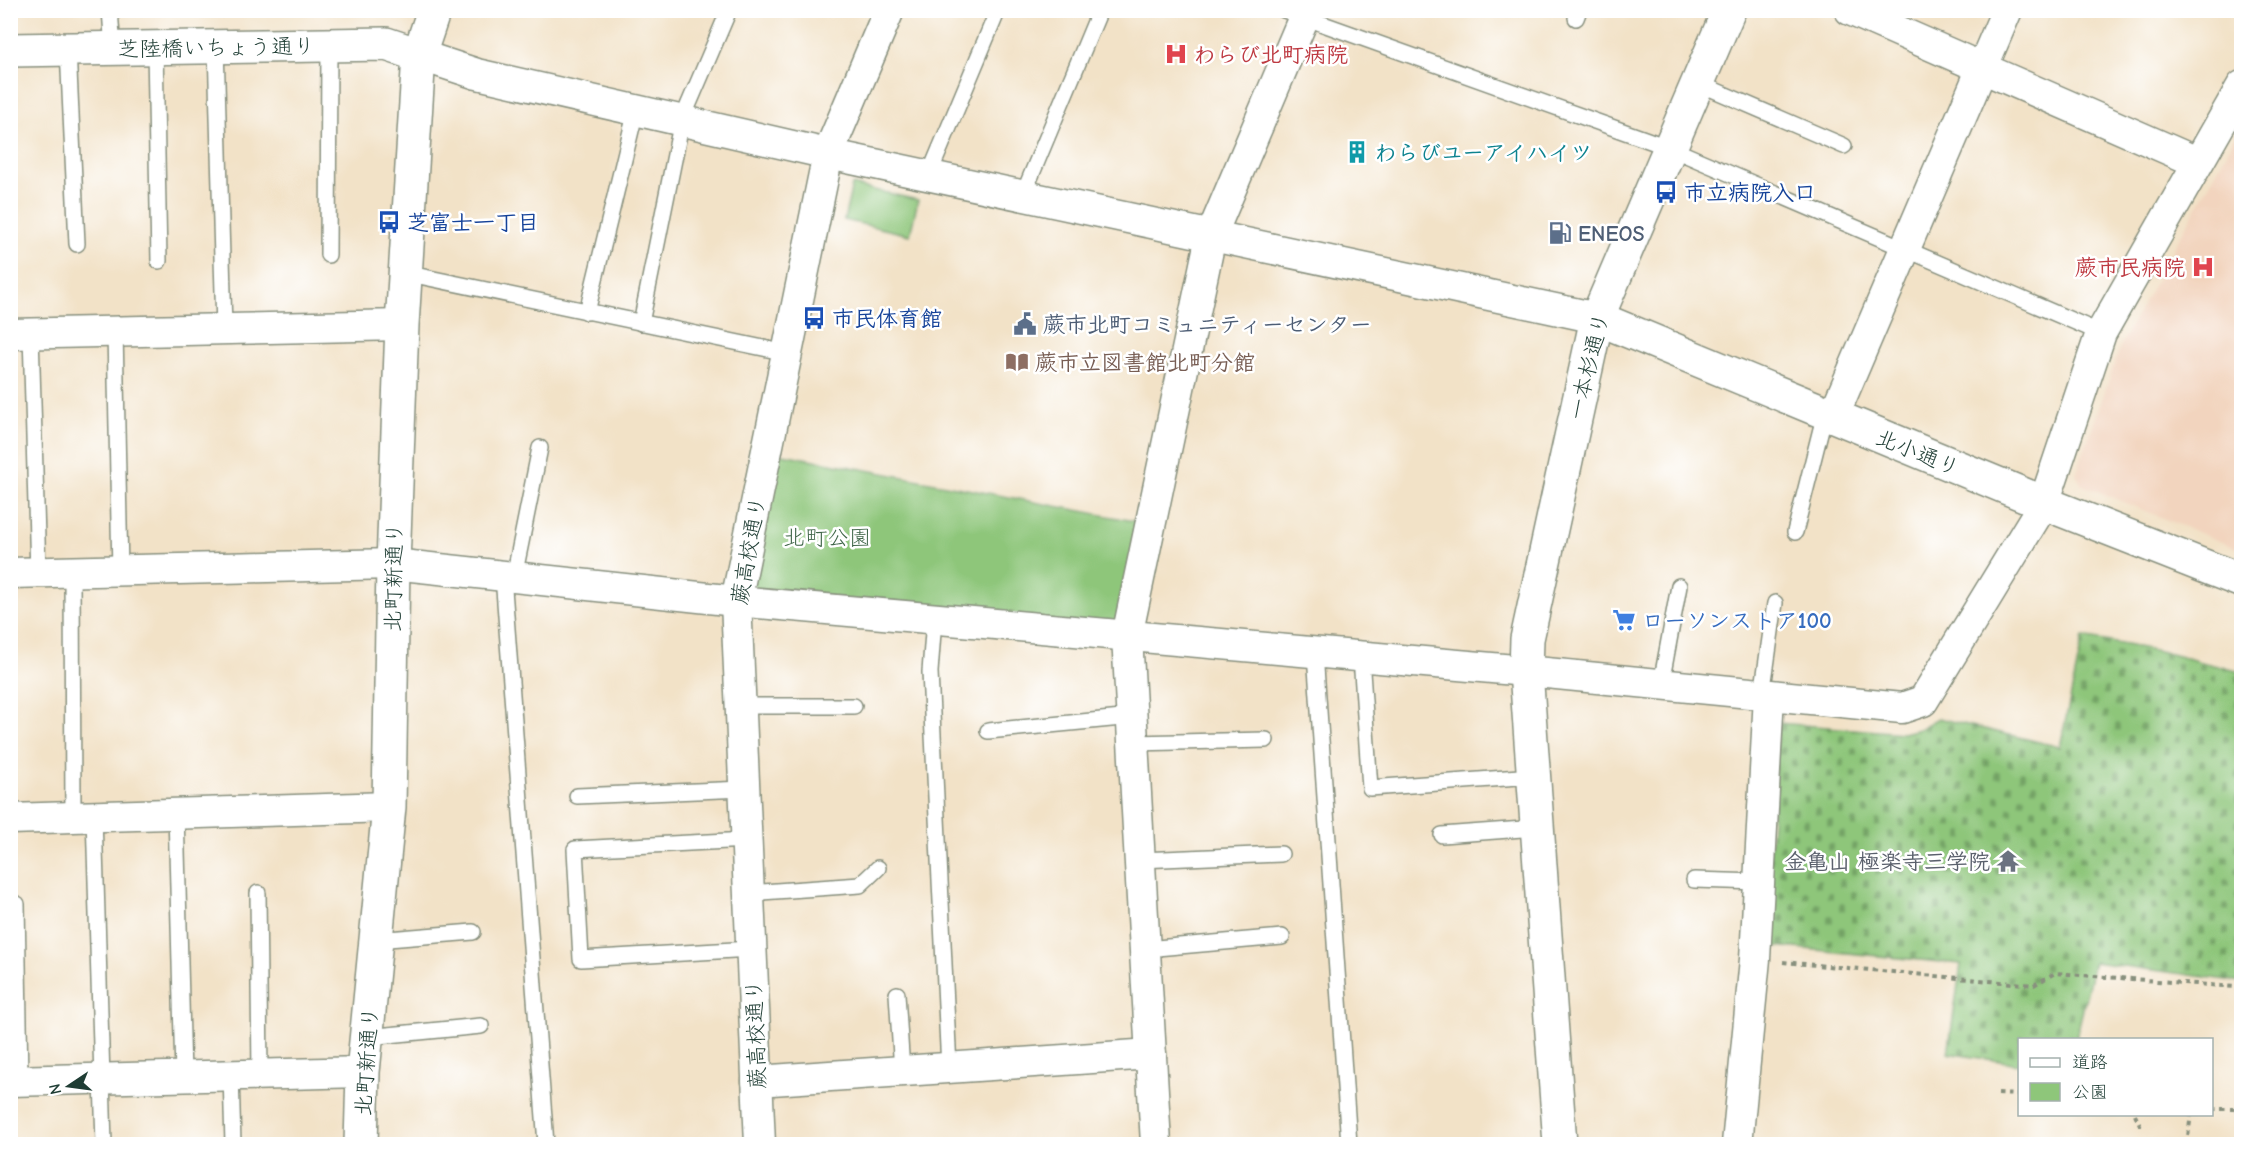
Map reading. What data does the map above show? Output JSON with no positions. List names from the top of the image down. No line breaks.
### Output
{"streets":{"street":["芝陸橋いちょう通り","一本杉通り","北小通り","蕨高校通り","北町新通り"]},"crossings":[["芝陸橋いちょう通り","北町新通り"],["一本杉通り","北小通り"]],"parks":["北町公園"],"places":{"hospital":["わらび北町病院","蕨市民病院"],"building":["わらびユーアイハイツ"],"bus stop":["市立病院入口","芝富士一丁目","市民体育館"],"fuel station":["ENEOS"],"public building":["蕨市北町コミュニティーセンター"],"library":["蕨市立図書館北町分館"],"supermarket":["ローソンストア100"],"temple":["金亀山 極楽寺三学院"]},"legend":["道路","公園"],"north":"left"}
